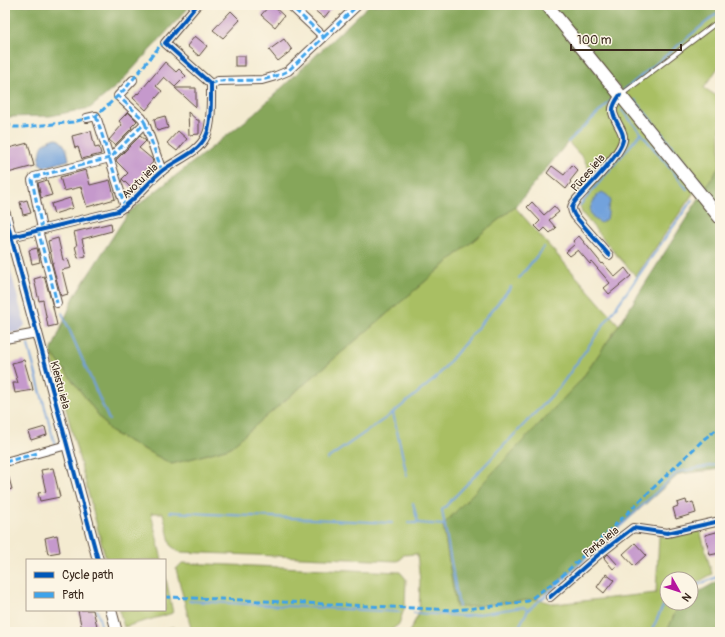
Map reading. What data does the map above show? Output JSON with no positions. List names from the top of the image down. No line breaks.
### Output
{"streets":{"street":["Pūces iela","Avotu iela","Kleistu iela","Parka iela"]},"crossings":[["Avotu iela","Kleistu iela"]],"legend":["Cycle path","Path"],"scale_bar":"100 m","north":"bottom right"}
